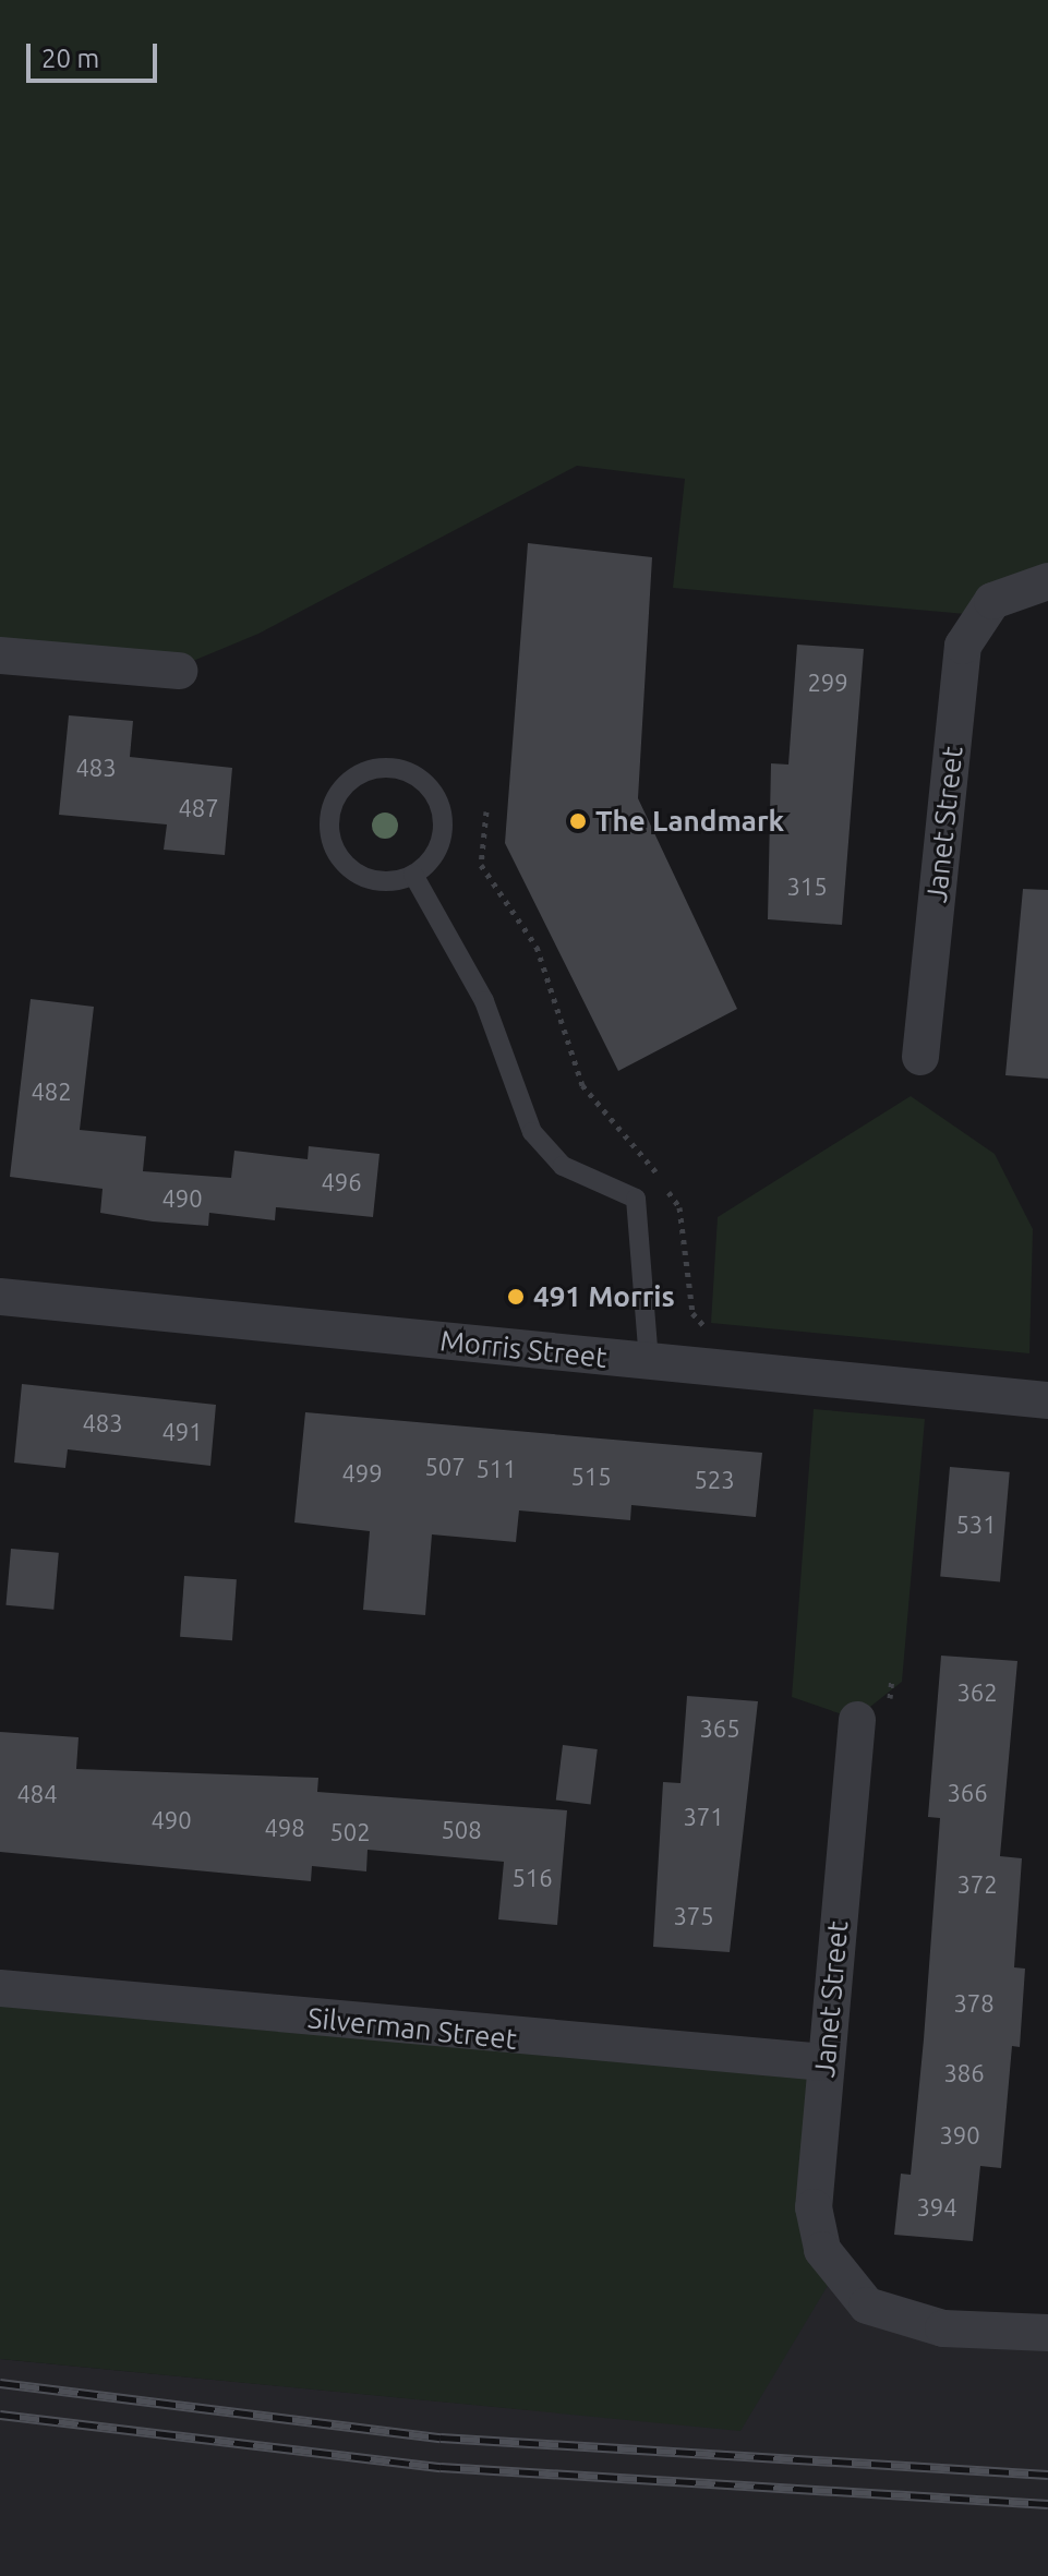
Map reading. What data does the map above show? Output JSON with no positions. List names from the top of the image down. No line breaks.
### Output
{"streets":{"street":["Janet Street","Morris Street","Silverman Street"]},"crossings":[["Janet Street","Silverman Street"]],"places":["The Landmark","491 Morris"],"house_numbers":["299","483","487","315","482","496","490","483","491","507","511","499","515","523","531","362","365","366","484","371","490","498","508","502","516","372","375","378","386","390","394"],"scale_bar":"20 m"}
